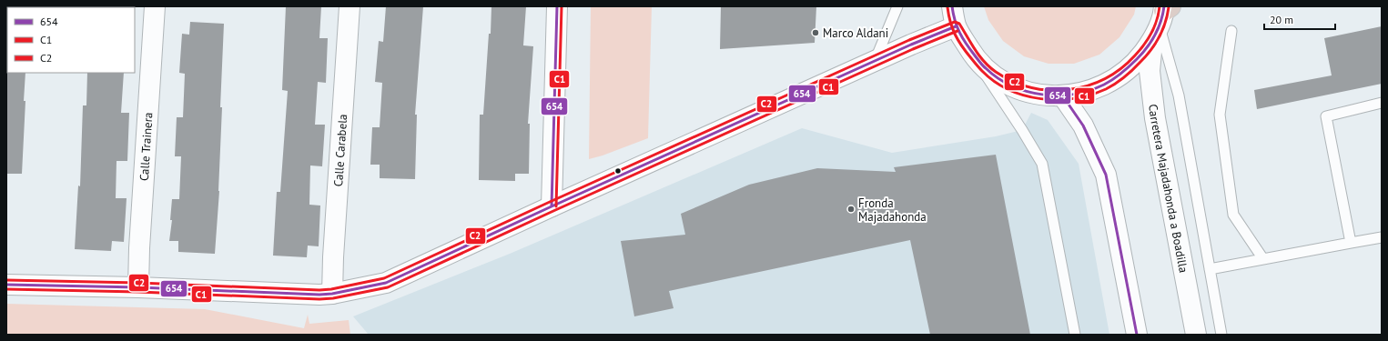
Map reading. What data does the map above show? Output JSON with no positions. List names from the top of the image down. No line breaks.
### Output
{"streets":{"street":["Calle Trainera","Calle Carabela","Carretera Majadahonda a Boadilla"]},"places":["Marco Aldani","Fronda Majadahonda"],"lines":["transit line 654","transit line C1","transit line C2"],"legend":["654","C1","C2"],"scale_bar":"20 m"}
